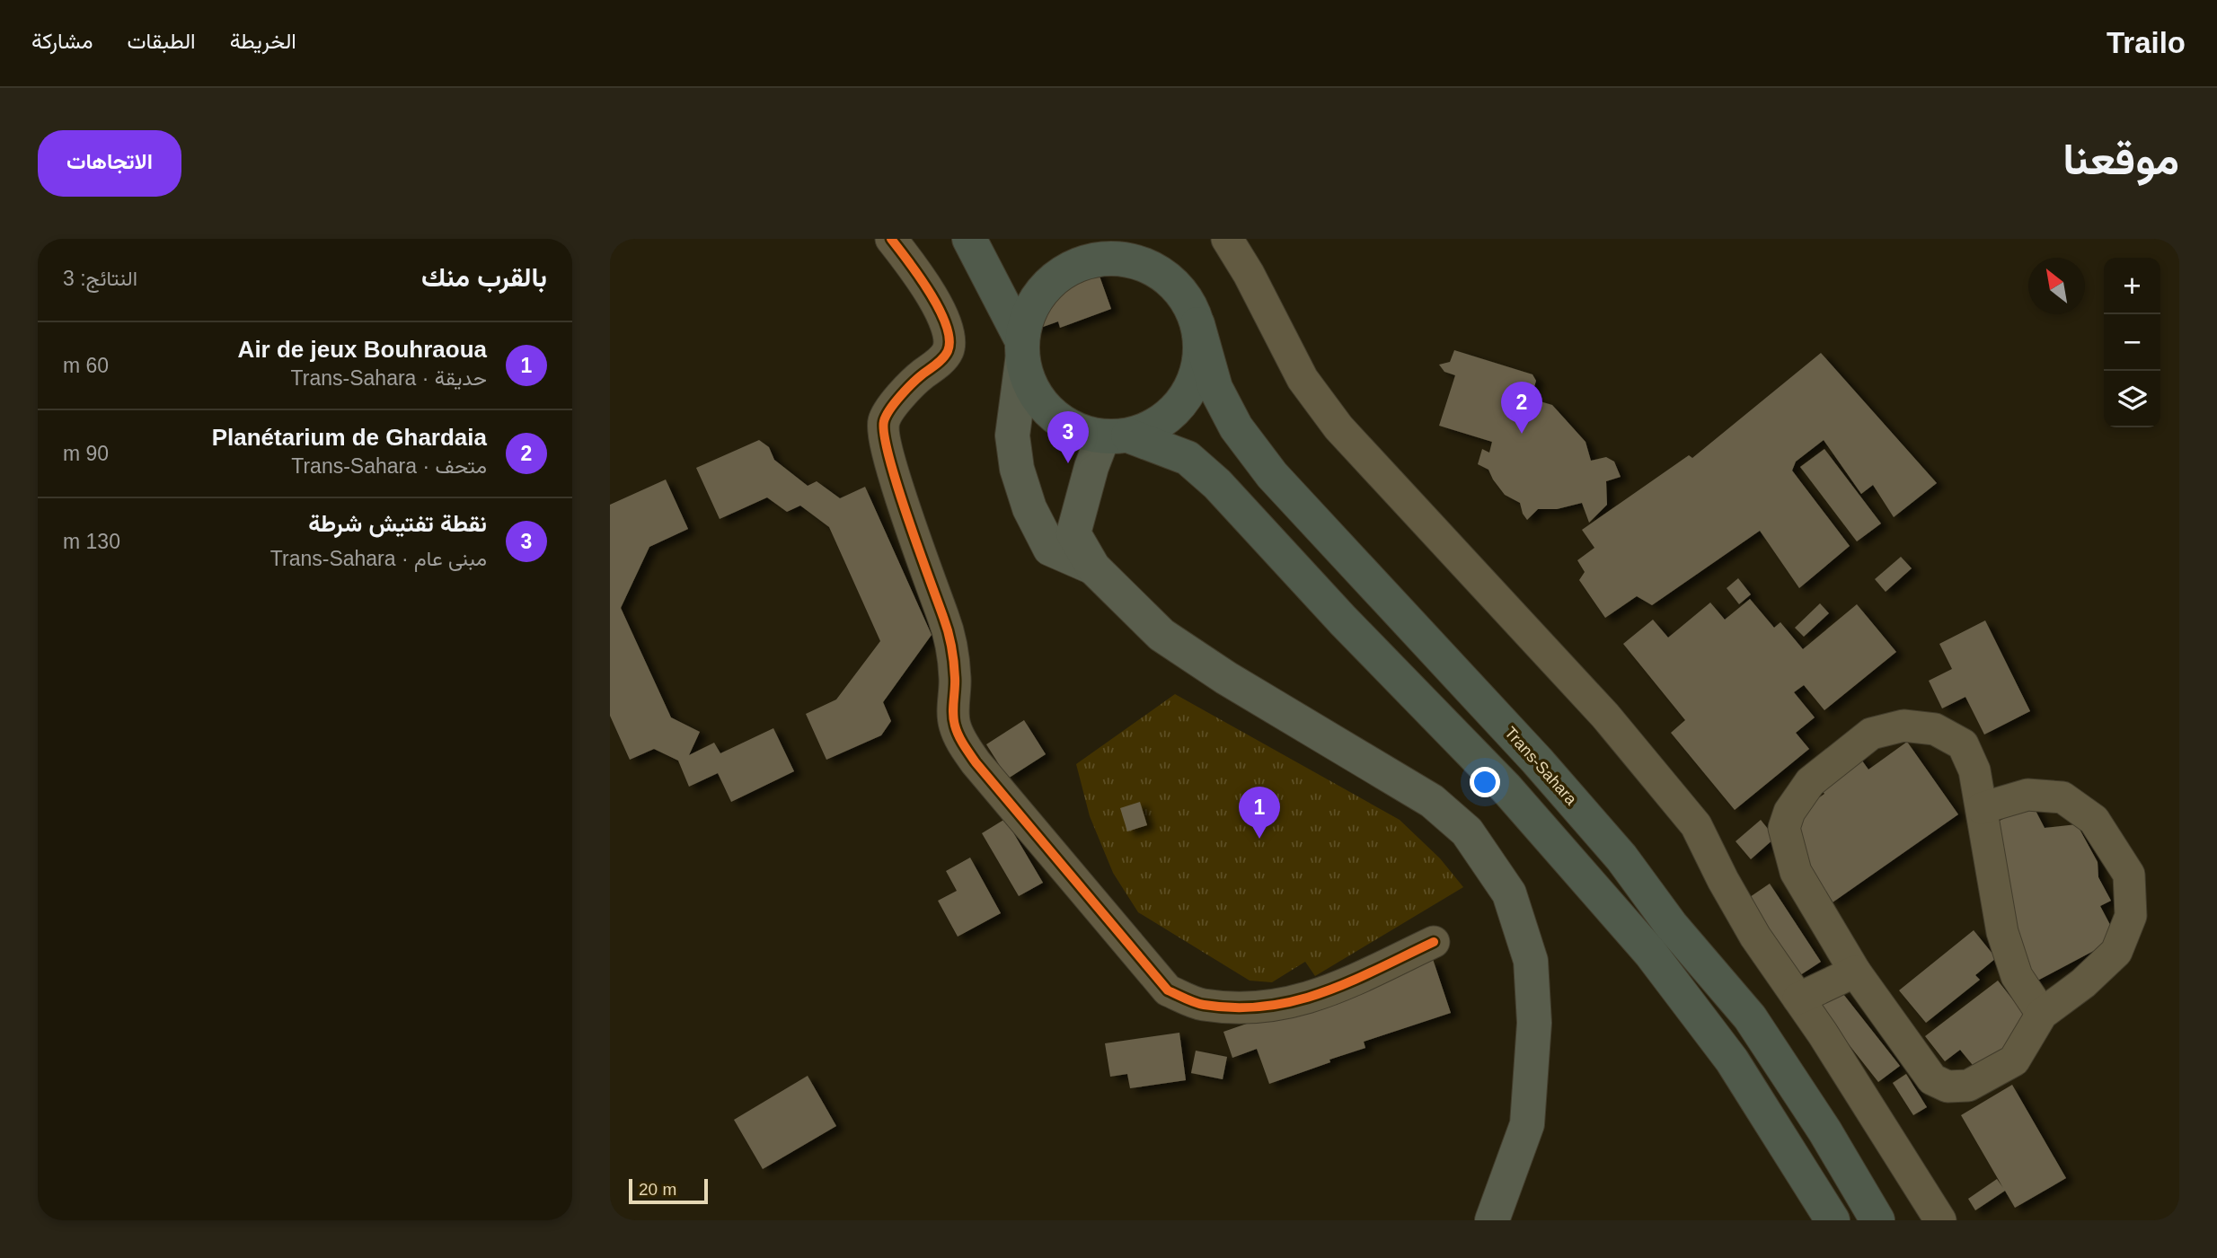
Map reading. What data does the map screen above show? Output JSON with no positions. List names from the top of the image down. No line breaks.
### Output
{"streets":{"highway":["Trans-Sahara"]},"scale_bar":"20 m","north":"top left","page":{"header":"Trailo","nav":["الخريطة","الطبقات","مشاركة"],"title":"موقعنا","buttons":"الاتجاهات","heading":["بالقرب منك","النتائج: 3"],"map_buttons":["+","−"],"list":[{"mark":"1","name":"Air de jeux Bouhraoua","note":"حديقة · Trans-Sahara","value":"60 m"},{"mark":"2","name":"Planétarium de Ghardaia","note":"متحف · Trans-Sahara","value":"90 m"},{"mark":"3","name":"نقطة تفتيش شرطة","note":"مبنى عام · Trans-Sahara","value":"130 m"}],"pins":["2","3","1"],"scale":"20 m"}}
